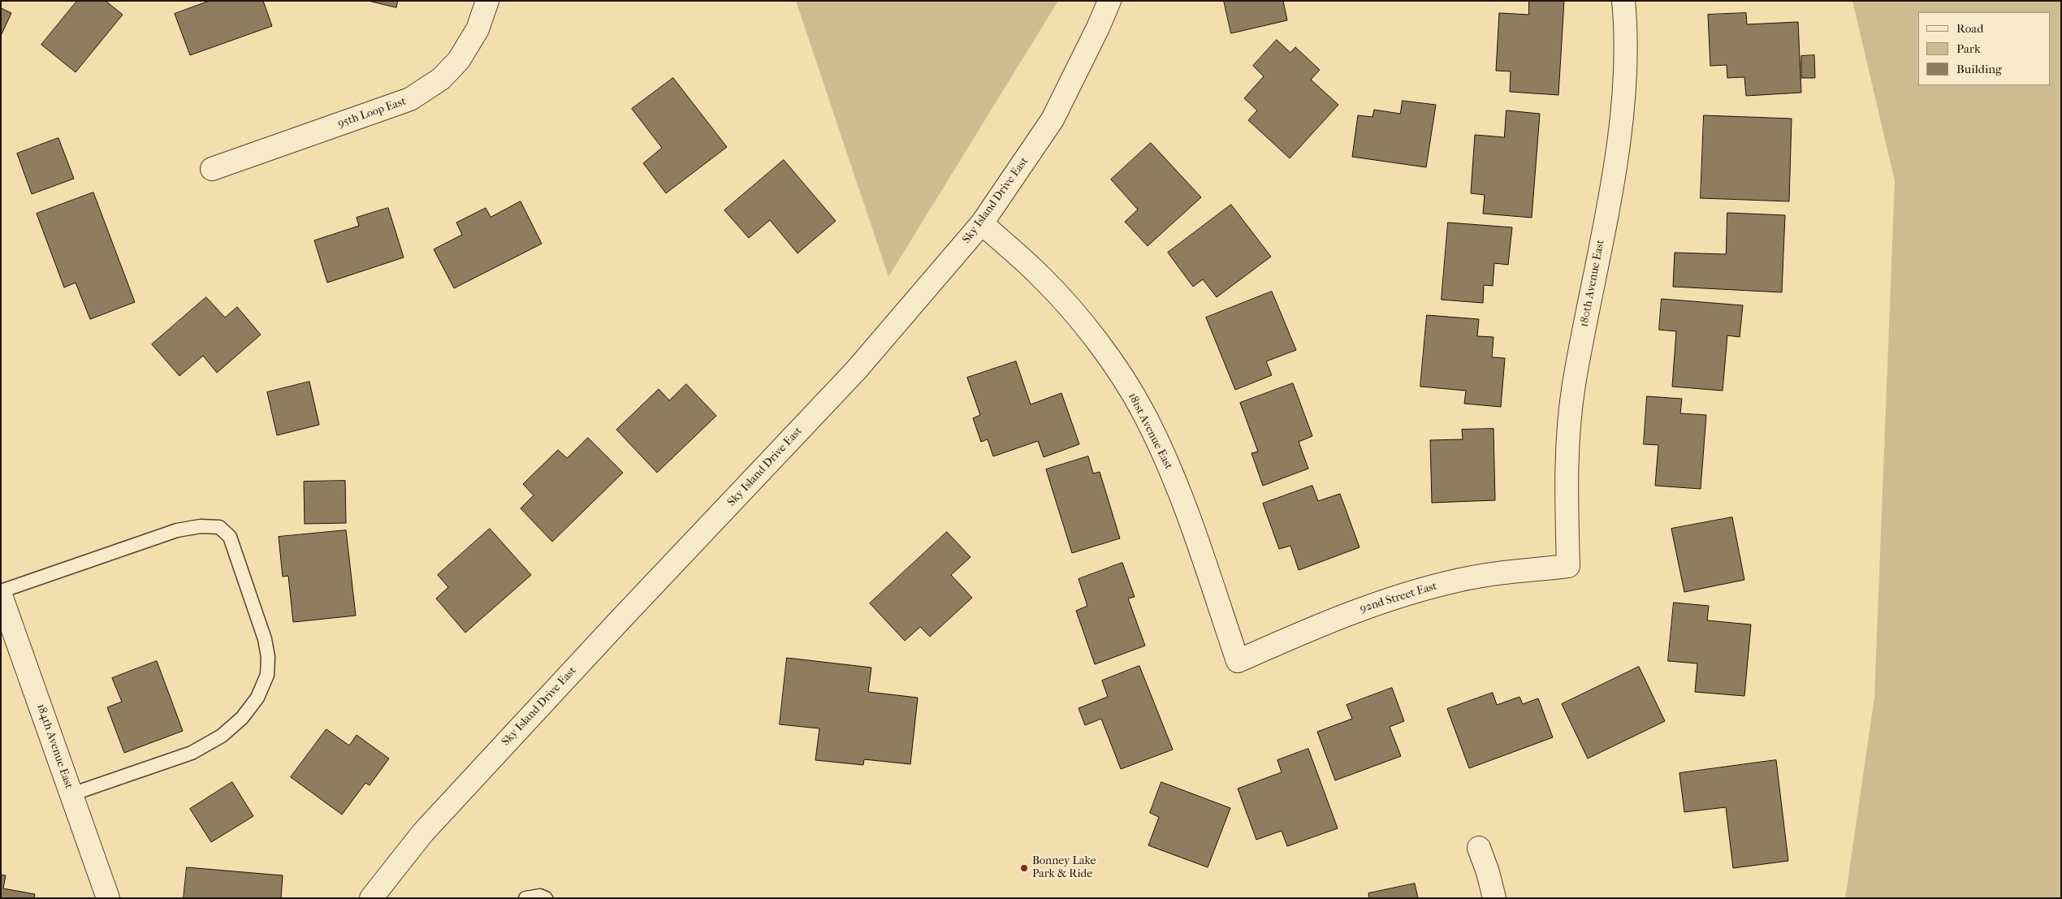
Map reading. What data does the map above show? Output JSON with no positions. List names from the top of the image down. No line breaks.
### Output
{"streets":{"street":["95th Loop East","Sky Island Drive East","180th Avenue East","181st Avenue East","92nd Street East","184th Avenue East"]},"crossings":[["Sky Island Drive East","181st Avenue East"],["180th Avenue East","92nd Street East"],["181st Avenue East","92nd Street East"]],"places":["Bonney Lake Park & Ride"],"legend":["Road","Park","Building"]}
